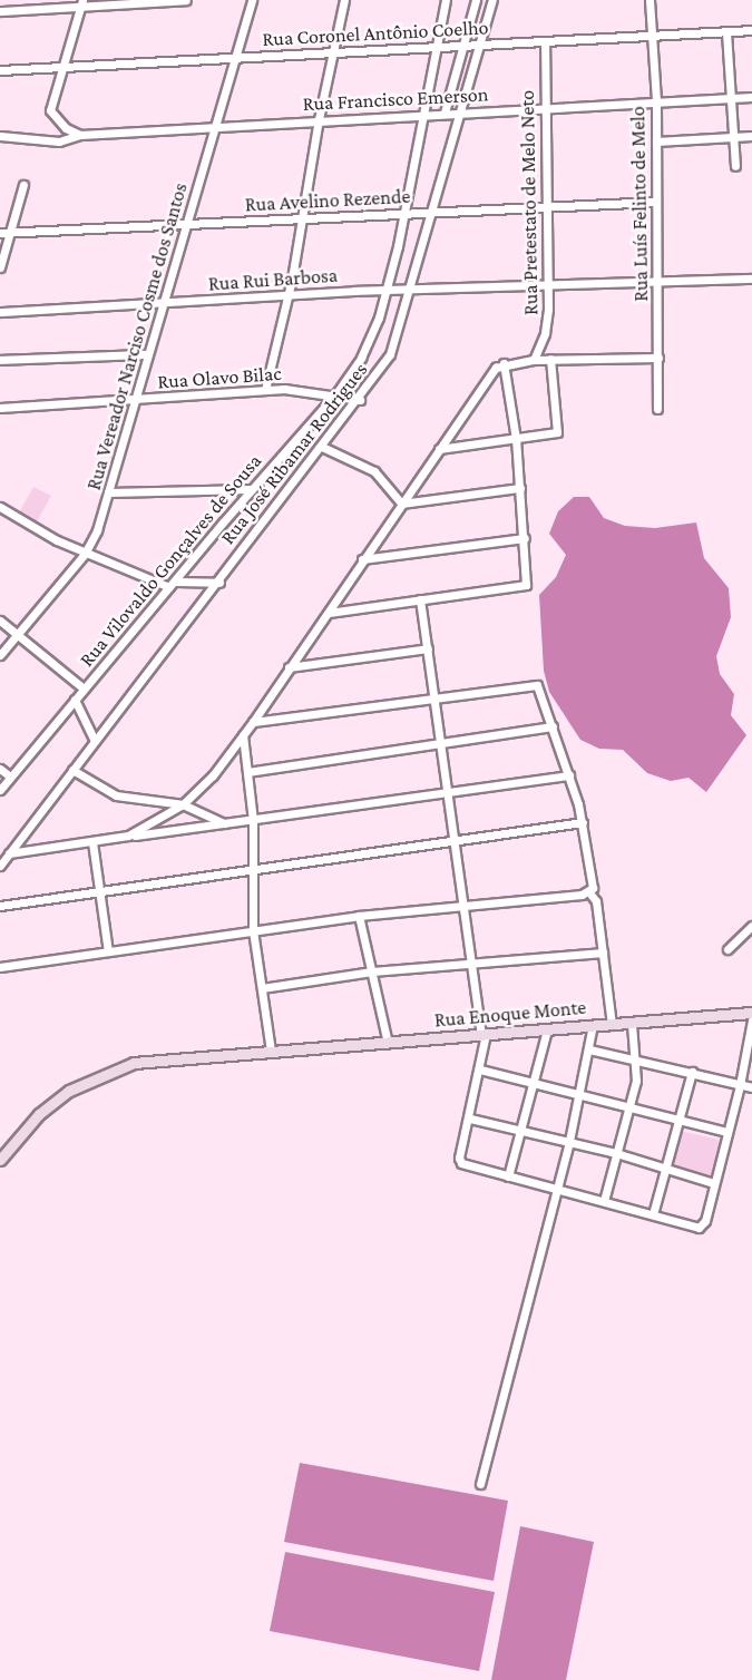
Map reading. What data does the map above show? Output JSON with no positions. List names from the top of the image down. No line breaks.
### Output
{"streets":{"main road":["Rua Enoque Monte"],"street":["Rua Coronel Antônio Coelho","Rua Francisco Emerson","Rua Avelino Rezende","Rua Pretestato de Melo Neto","Rua Luís Felinto de Melo","Rua Rui Barbosa","Rua Vereador Narciso Cosme dos Santos","Rua Olavo Bilac","Rua José Ribamar Rodrigues","Rua Vilovaldo Gonçalves de Sousa"]},"crossings":[["Rua Coronel Antônio Coelho","Rua Pretestato de Melo Neto"],["Rua Coronel Antônio Coelho","Rua Luís Felinto de Melo"],["Rua Coronel Antônio Coelho","Rua Vereador Narciso Cosme dos Santos"],["Rua Coronel Antônio Coelho","Rua José Ribamar Rodrigues"],["Rua Coronel Antônio Coelho","Rua Vilovaldo Gonçalves de Sousa"],["Rua Francisco Emerson","Rua Pretestato de Melo Neto"],["Rua Francisco Emerson","Rua Luís Felinto de Melo"],["Rua Francisco Emerson","Rua Vereador Narciso Cosme dos Santos"],["Rua Francisco Emerson","Rua José Ribamar Rodrigues"],["Rua Francisco Emerson","Rua Vilovaldo Gonçalves de Sousa"],["Rua Avelino Rezende","Rua Pretestato de Melo Neto"],["Rua Avelino Rezende","Rua Luís Felinto de Melo"],["Rua Avelino Rezende","Rua Vereador Narciso Cosme dos Santos"],["Rua Avelino Rezende","Rua José Ribamar Rodrigues"],["Rua Avelino Rezende","Rua Vilovaldo Gonçalves de Sousa"],["Rua Pretestato de Melo Neto","Rua Rui Barbosa"],["Rua Luís Felinto de Melo","Rua Rui Barbosa"],["Rua Rui Barbosa","Rua Vereador Narciso Cosme dos Santos"],["Rua Rui Barbosa","Rua José Ribamar Rodrigues"],["Rua Rui Barbosa","Rua Vilovaldo Gonçalves de Sousa"],["Rua Vereador Narciso Cosme dos Santos","Rua Olavo Bilac"],["Rua Olavo Bilac","Rua José Ribamar Rodrigues"],["Rua Olavo Bilac","Rua Vilovaldo Gonçalves de Sousa"]]}
